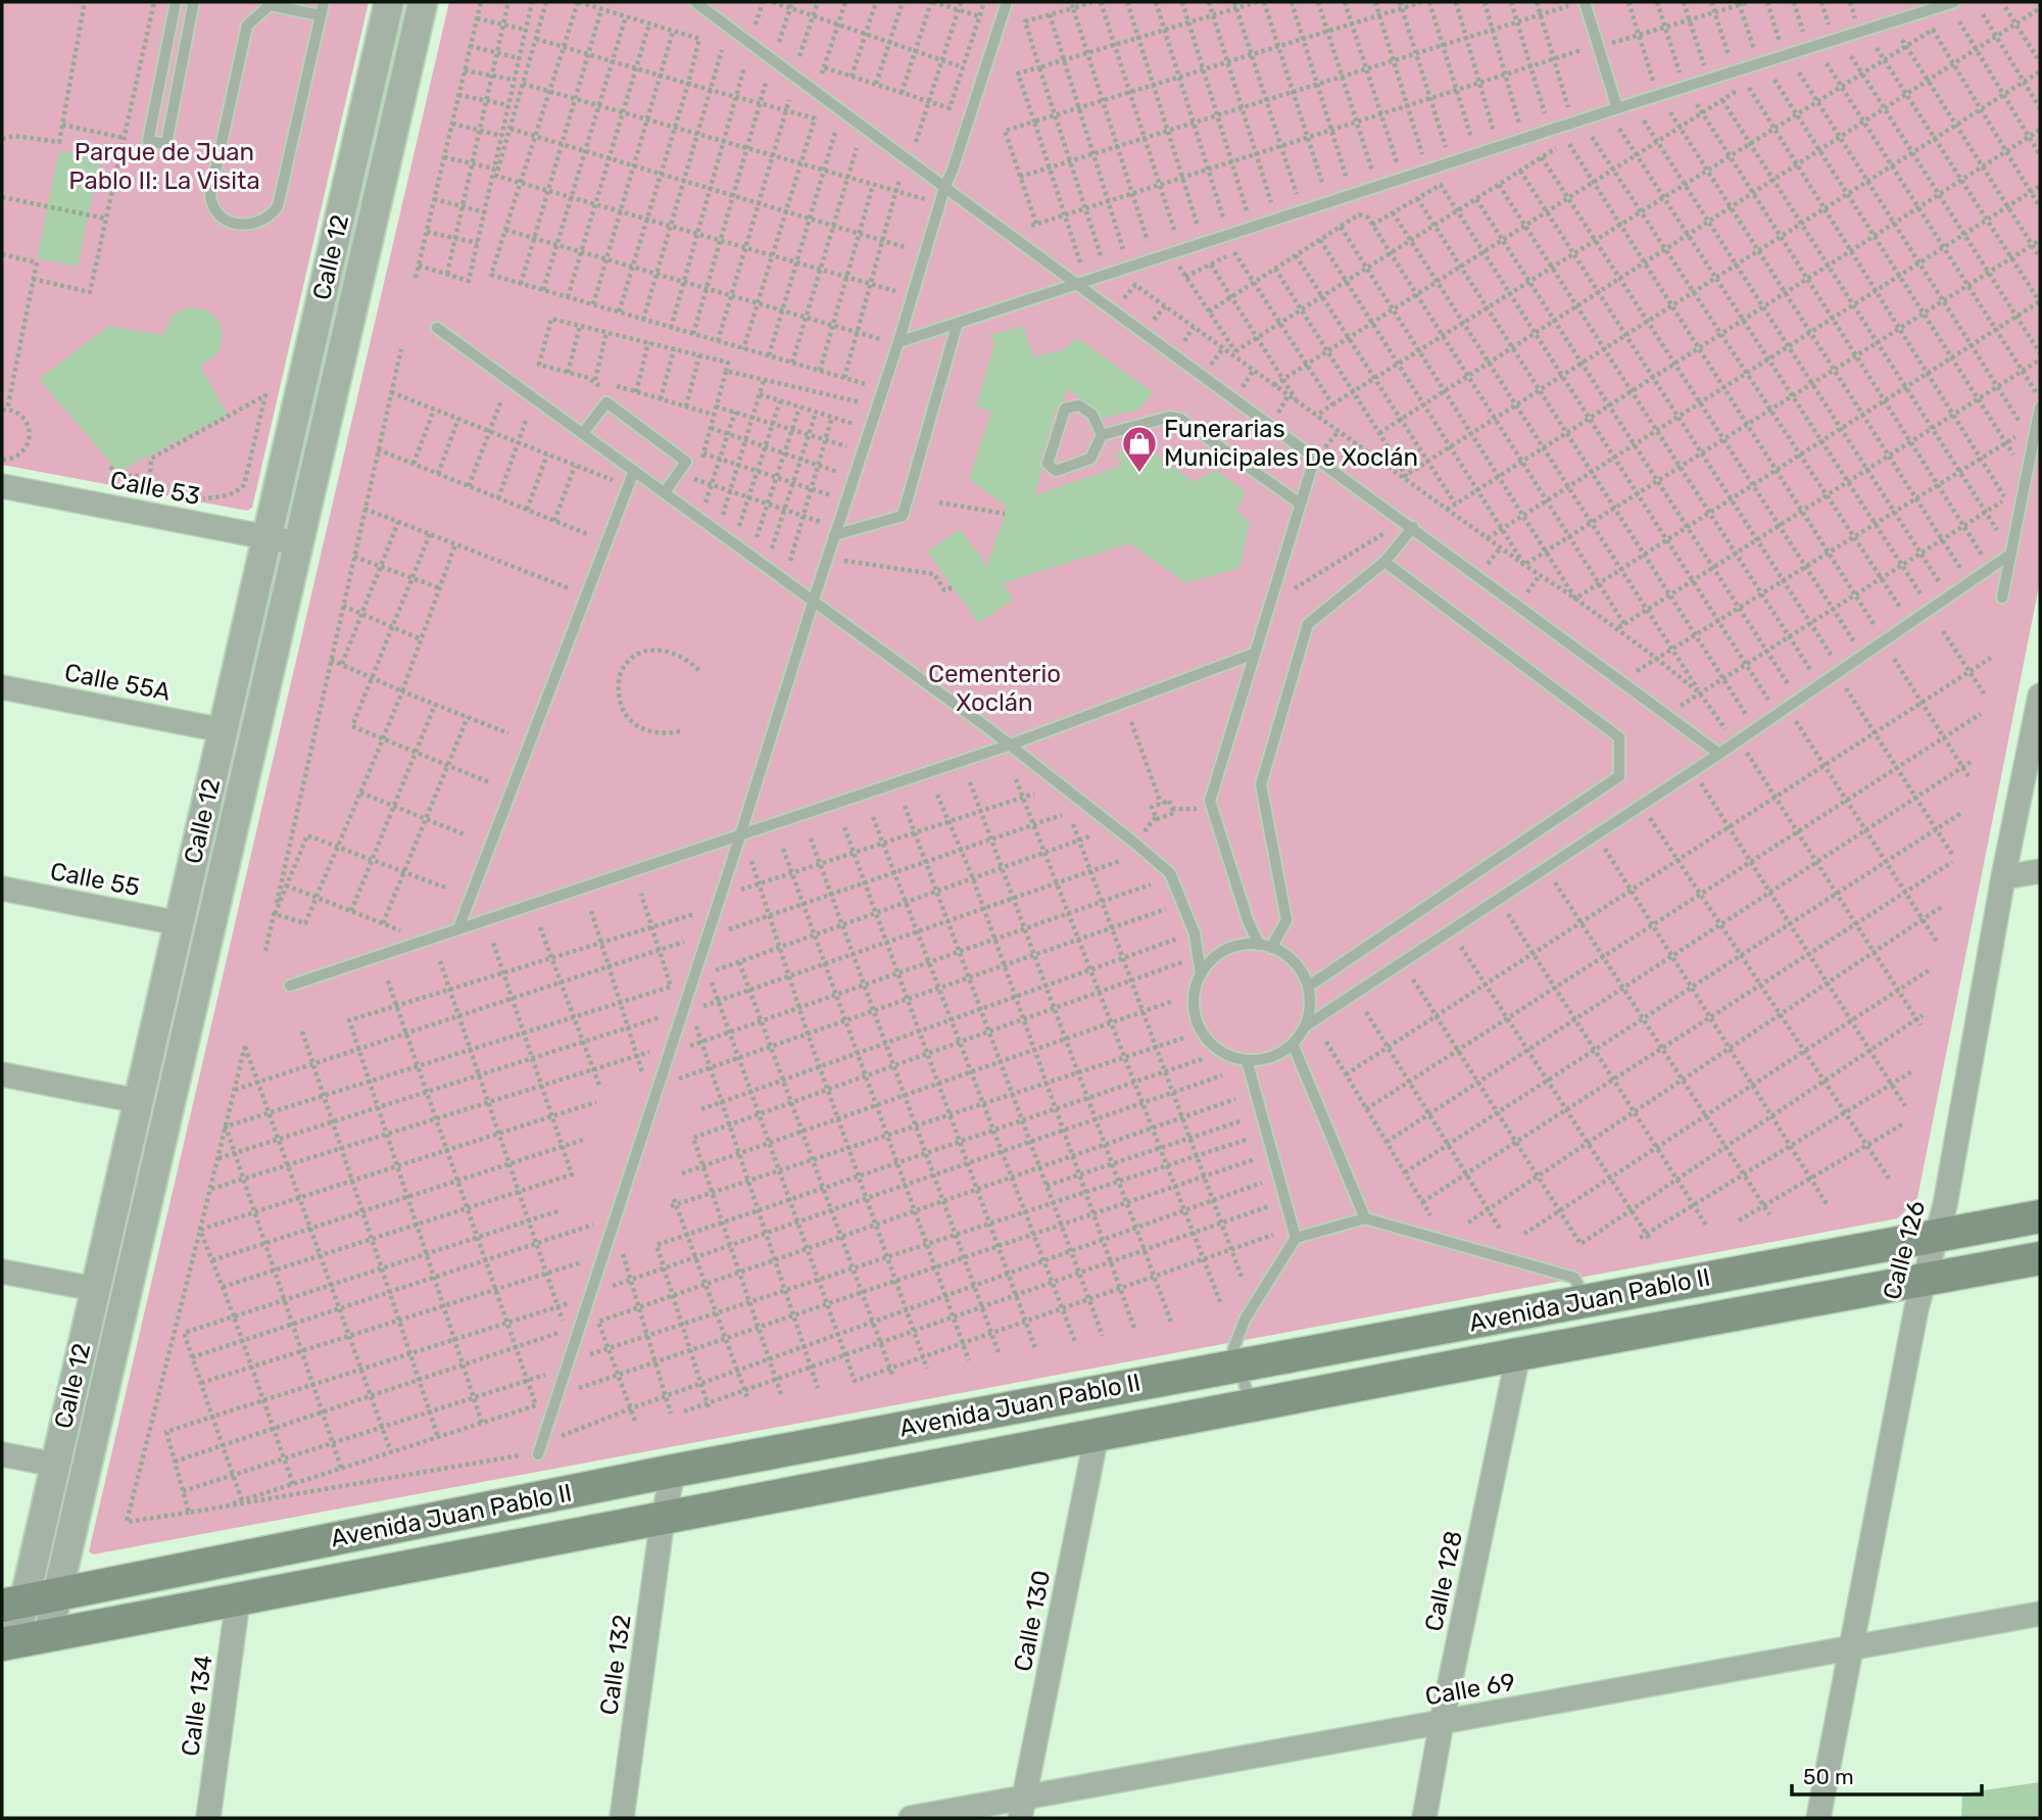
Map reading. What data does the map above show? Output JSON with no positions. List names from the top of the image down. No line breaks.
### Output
{"streets":{"main road":["Avenida Juan Pablo II"],"street":["Calle 12","Calle 53","Calle 55A","Calle 55","Calle 126","Calle 128","Calle 130","Calle 132","Calle 69","Calle 134"]},"crossings":[["Calle 12","Calle 53"],["Calle 12","Calle 55A"],["Calle 12","Calle 55"],["Calle 12","Avenida Juan Pablo II"],["Calle 126","Avenida Juan Pablo II"],["Calle 126","Calle 69"],["Avenida Juan Pablo II","Calle 128"],["Avenida Juan Pablo II","Calle 130"],["Avenida Juan Pablo II","Calle 132"],["Avenida Juan Pablo II","Calle 134"],["Calle 128","Calle 69"],["Calle 130","Calle 69"]],"parks":["Parque de Juan Pablo II: La Visita","Cementerio Xoclán"],"places":{"shop":["Funerarias Municipales De Xoclán"]},"scale_bar":"50 m"}
